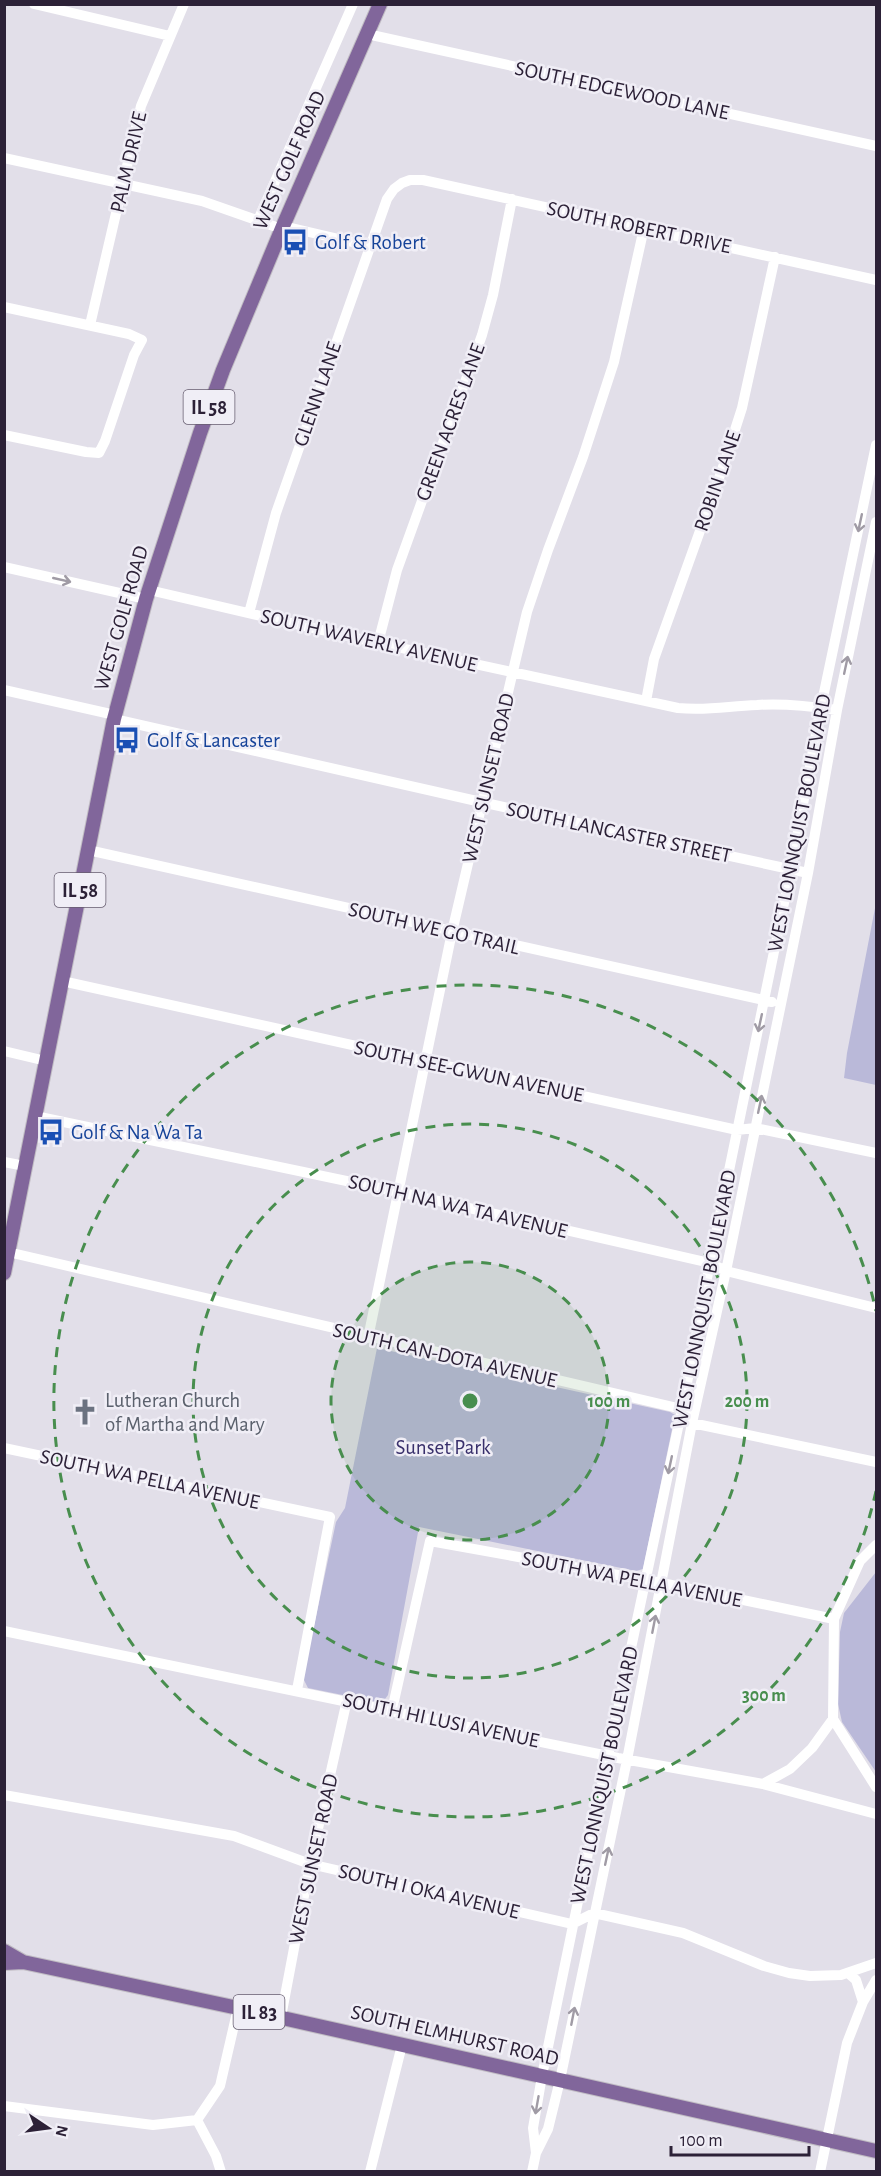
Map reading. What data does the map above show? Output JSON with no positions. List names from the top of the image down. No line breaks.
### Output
{"streets":{"main road":["WEST GOLF ROAD","IL 58","IL 83","SOUTH ELMHURST ROAD"],"street":["SOUTH EDGEWOOD LANE","PALM DRIVE","SOUTH ROBERT DRIVE","GLENN LANE","GREEN ACRES LANE","ROBIN LANE","SOUTH WAVERLY AVENUE","WEST SUNSET ROAD","WEST LONNQUIST BOULEVARD","SOUTH LANCASTER STREET","SOUTH WE GO TRAIL","SOUTH SEE-GWUN AVENUE","SOUTH NA WA TA AVENUE","SOUTH CAN-DOTA AVENUE","SOUTH WA PELLA AVENUE","SOUTH HI LUSI AVENUE","SOUTH I OKA AVENUE"]},"crossings":[["SOUTH EDGEWOOD LANE","WEST GOLF ROAD"],["WEST GOLF ROAD","SOUTH WAVERLY AVENUE"],["WEST GOLF ROAD","SOUTH LANCASTER STREET"],["WEST GOLF ROAD","SOUTH WE GO TRAIL"],["WEST GOLF ROAD","SOUTH SEE-GWUN AVENUE"],["WEST GOLF ROAD","SOUTH NA WA TA AVENUE"],["WEST GOLF ROAD","SOUTH CAN-DOTA AVENUE"],["SOUTH ROBERT DRIVE","GLENN LANE"],["SOUTH ROBERT DRIVE","GREEN ACRES LANE"],["SOUTH ROBERT DRIVE","ROBIN LANE"],["SOUTH ROBERT DRIVE","WEST SUNSET ROAD"],["GLENN LANE","SOUTH WAVERLY AVENUE"],["GREEN ACRES LANE","SOUTH WAVERLY AVENUE"],["ROBIN LANE","SOUTH WAVERLY AVENUE"],["SOUTH WAVERLY AVENUE","WEST SUNSET ROAD"],["SOUTH WAVERLY AVENUE","WEST LONNQUIST BOULEVARD"],["WEST SUNSET ROAD","SOUTH LANCASTER STREET"],["WEST SUNSET ROAD","SOUTH WE GO TRAIL"],["WEST SUNSET ROAD","SOUTH SEE-GWUN AVENUE"],["WEST SUNSET ROAD","SOUTH NA WA TA AVENUE"],["WEST SUNSET ROAD","SOUTH CAN-DOTA AVENUE"],["WEST SUNSET ROAD","SOUTH HI LUSI AVENUE"],["WEST SUNSET ROAD","SOUTH I OKA AVENUE"],["WEST SUNSET ROAD","SOUTH ELMHURST ROAD"],["WEST LONNQUIST BOULEVARD","SOUTH LANCASTER STREET"],["WEST LONNQUIST BOULEVARD","SOUTH WE GO TRAIL"],["WEST LONNQUIST BOULEVARD","SOUTH SEE-GWUN AVENUE"],["WEST LONNQUIST BOULEVARD","SOUTH NA WA TA AVENUE"],["WEST LONNQUIST BOULEVARD","SOUTH CAN-DOTA AVENUE"],["WEST LONNQUIST BOULEVARD","SOUTH WA PELLA AVENUE"],["WEST LONNQUIST BOULEVARD","SOUTH HI LUSI AVENUE"],["WEST LONNQUIST BOULEVARD","SOUTH I OKA AVENUE"],["WEST LONNQUIST BOULEVARD","SOUTH ELMHURST ROAD"],["SOUTH WA PELLA AVENUE","SOUTH HI LUSI AVENUE"]],"parks":["Sunset Park"],"places":{"bus stop":["Golf & Robert","Golf & Lancaster","Golf & Na Wa Ta"],"church":["Lutheran Church of Martha and Mary"]},"scale_bar":"100 m","north":"right","rings":["100 m","200 m","300 m"]}
